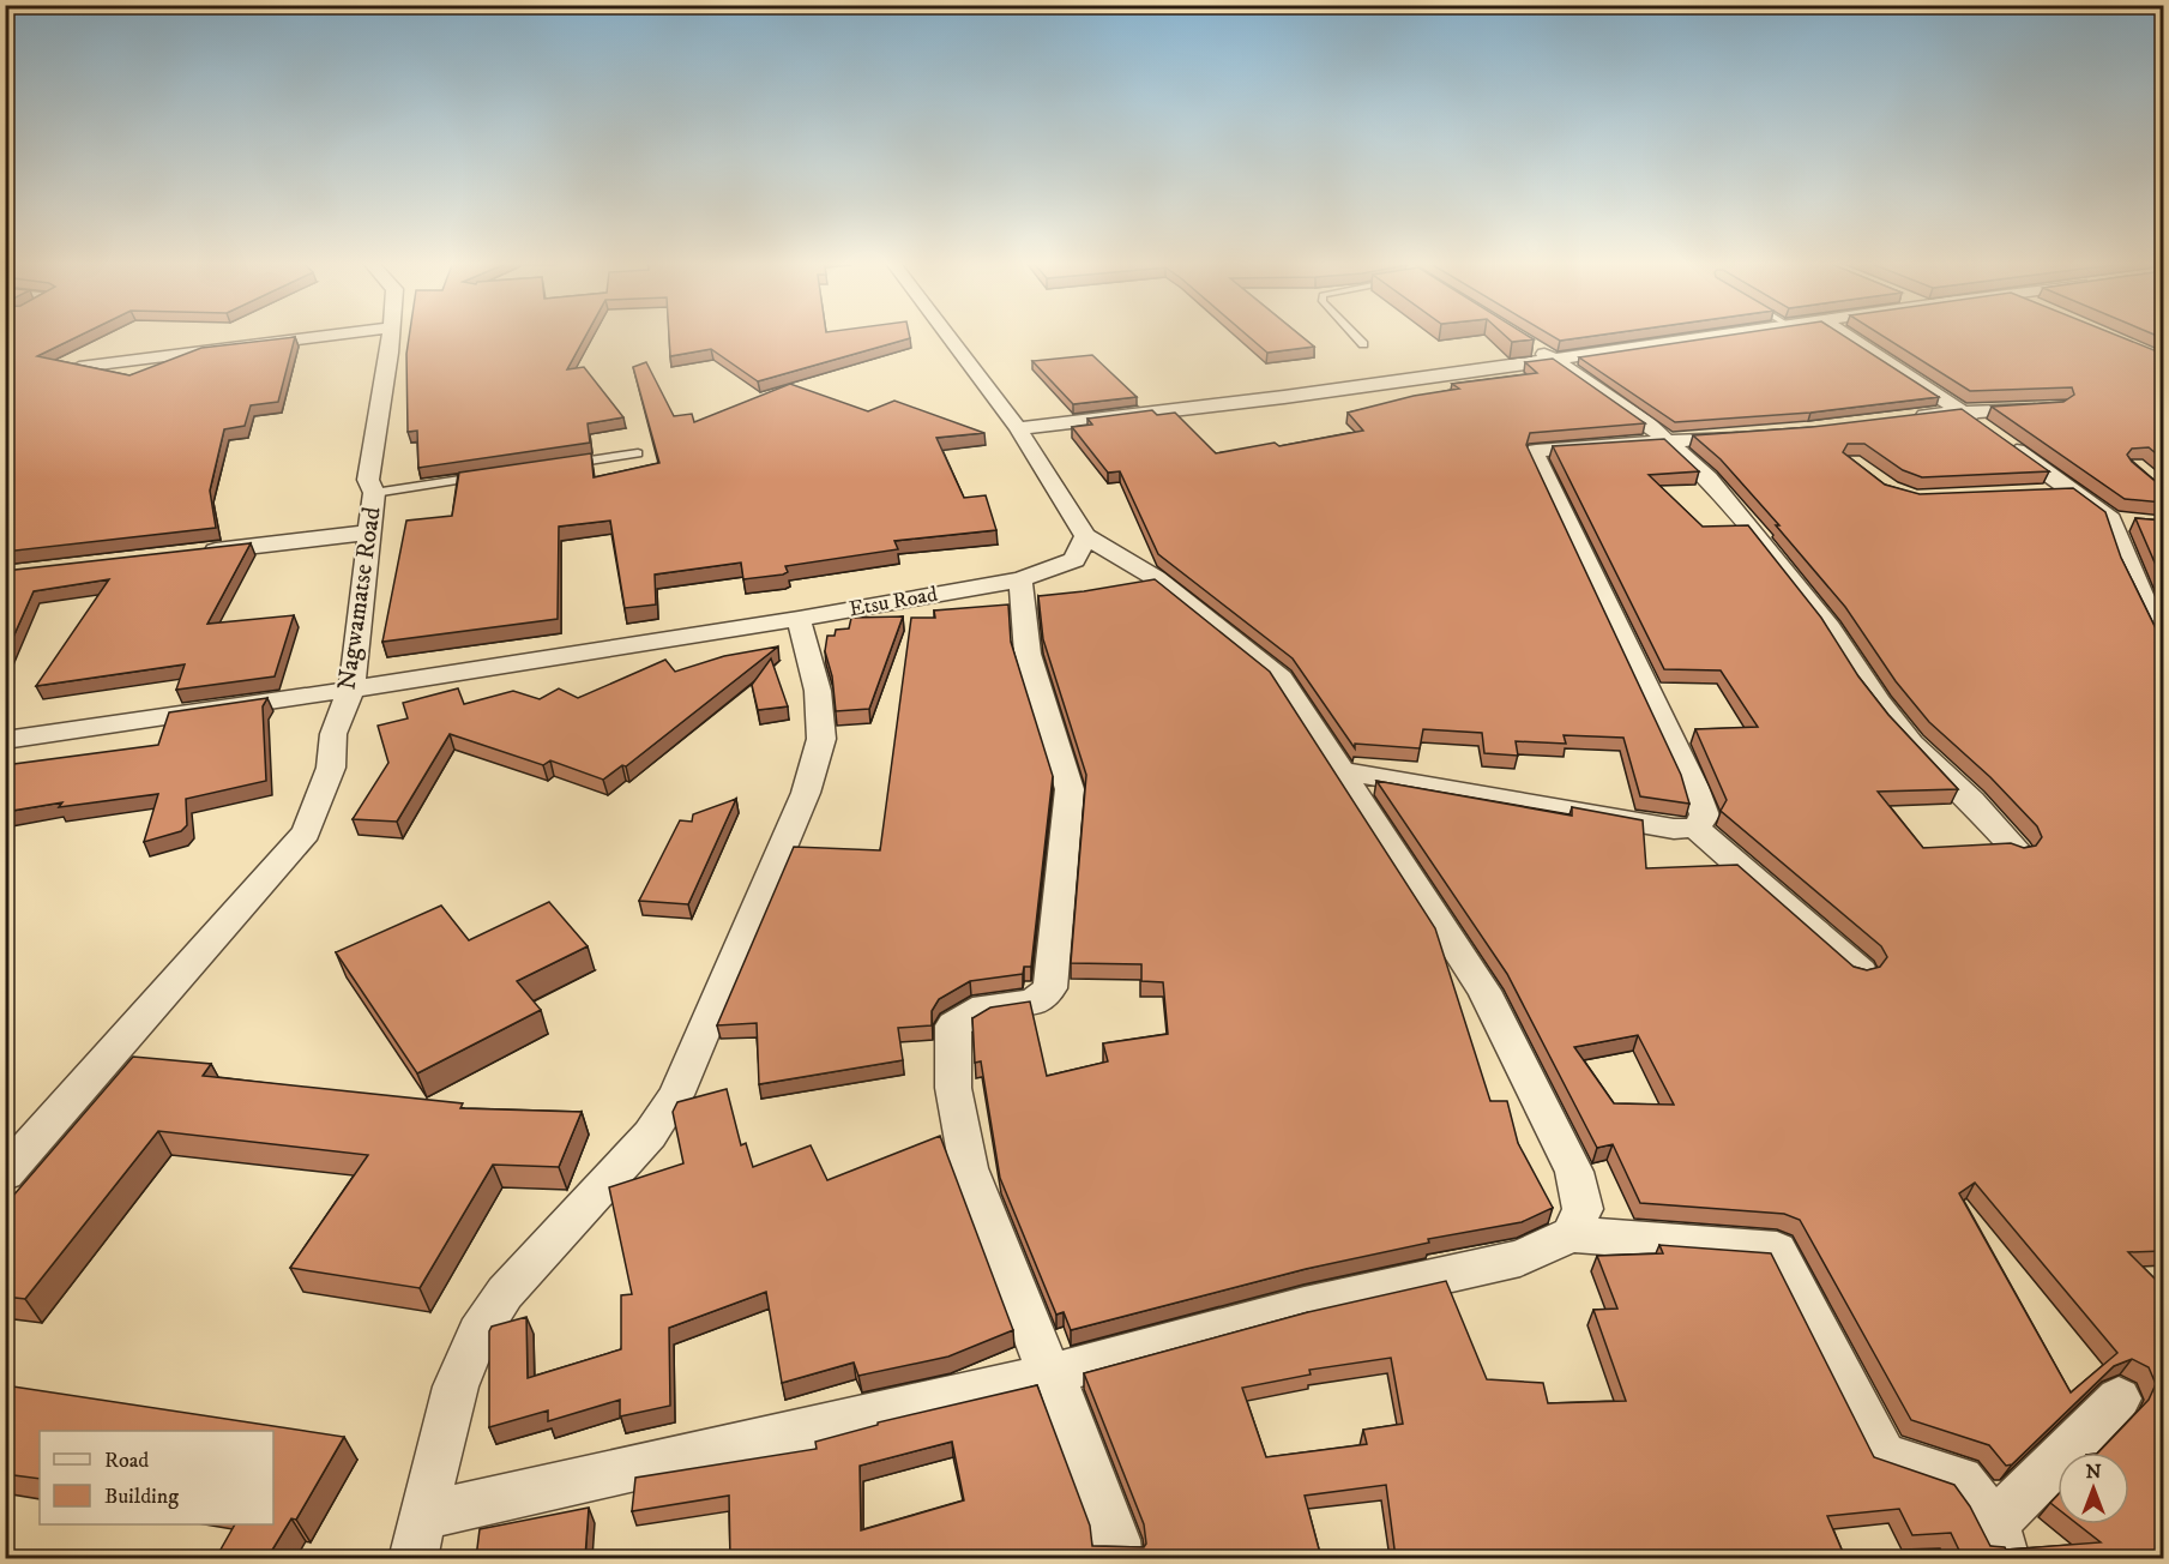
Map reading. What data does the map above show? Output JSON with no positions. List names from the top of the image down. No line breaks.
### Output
{"streets":{"street":["Nagwamatse Road","Etsu Road"]},"crossings":[["Nagwamatse Road","Etsu Road"]],"legend":["Road","Building"],"north":"top"}
